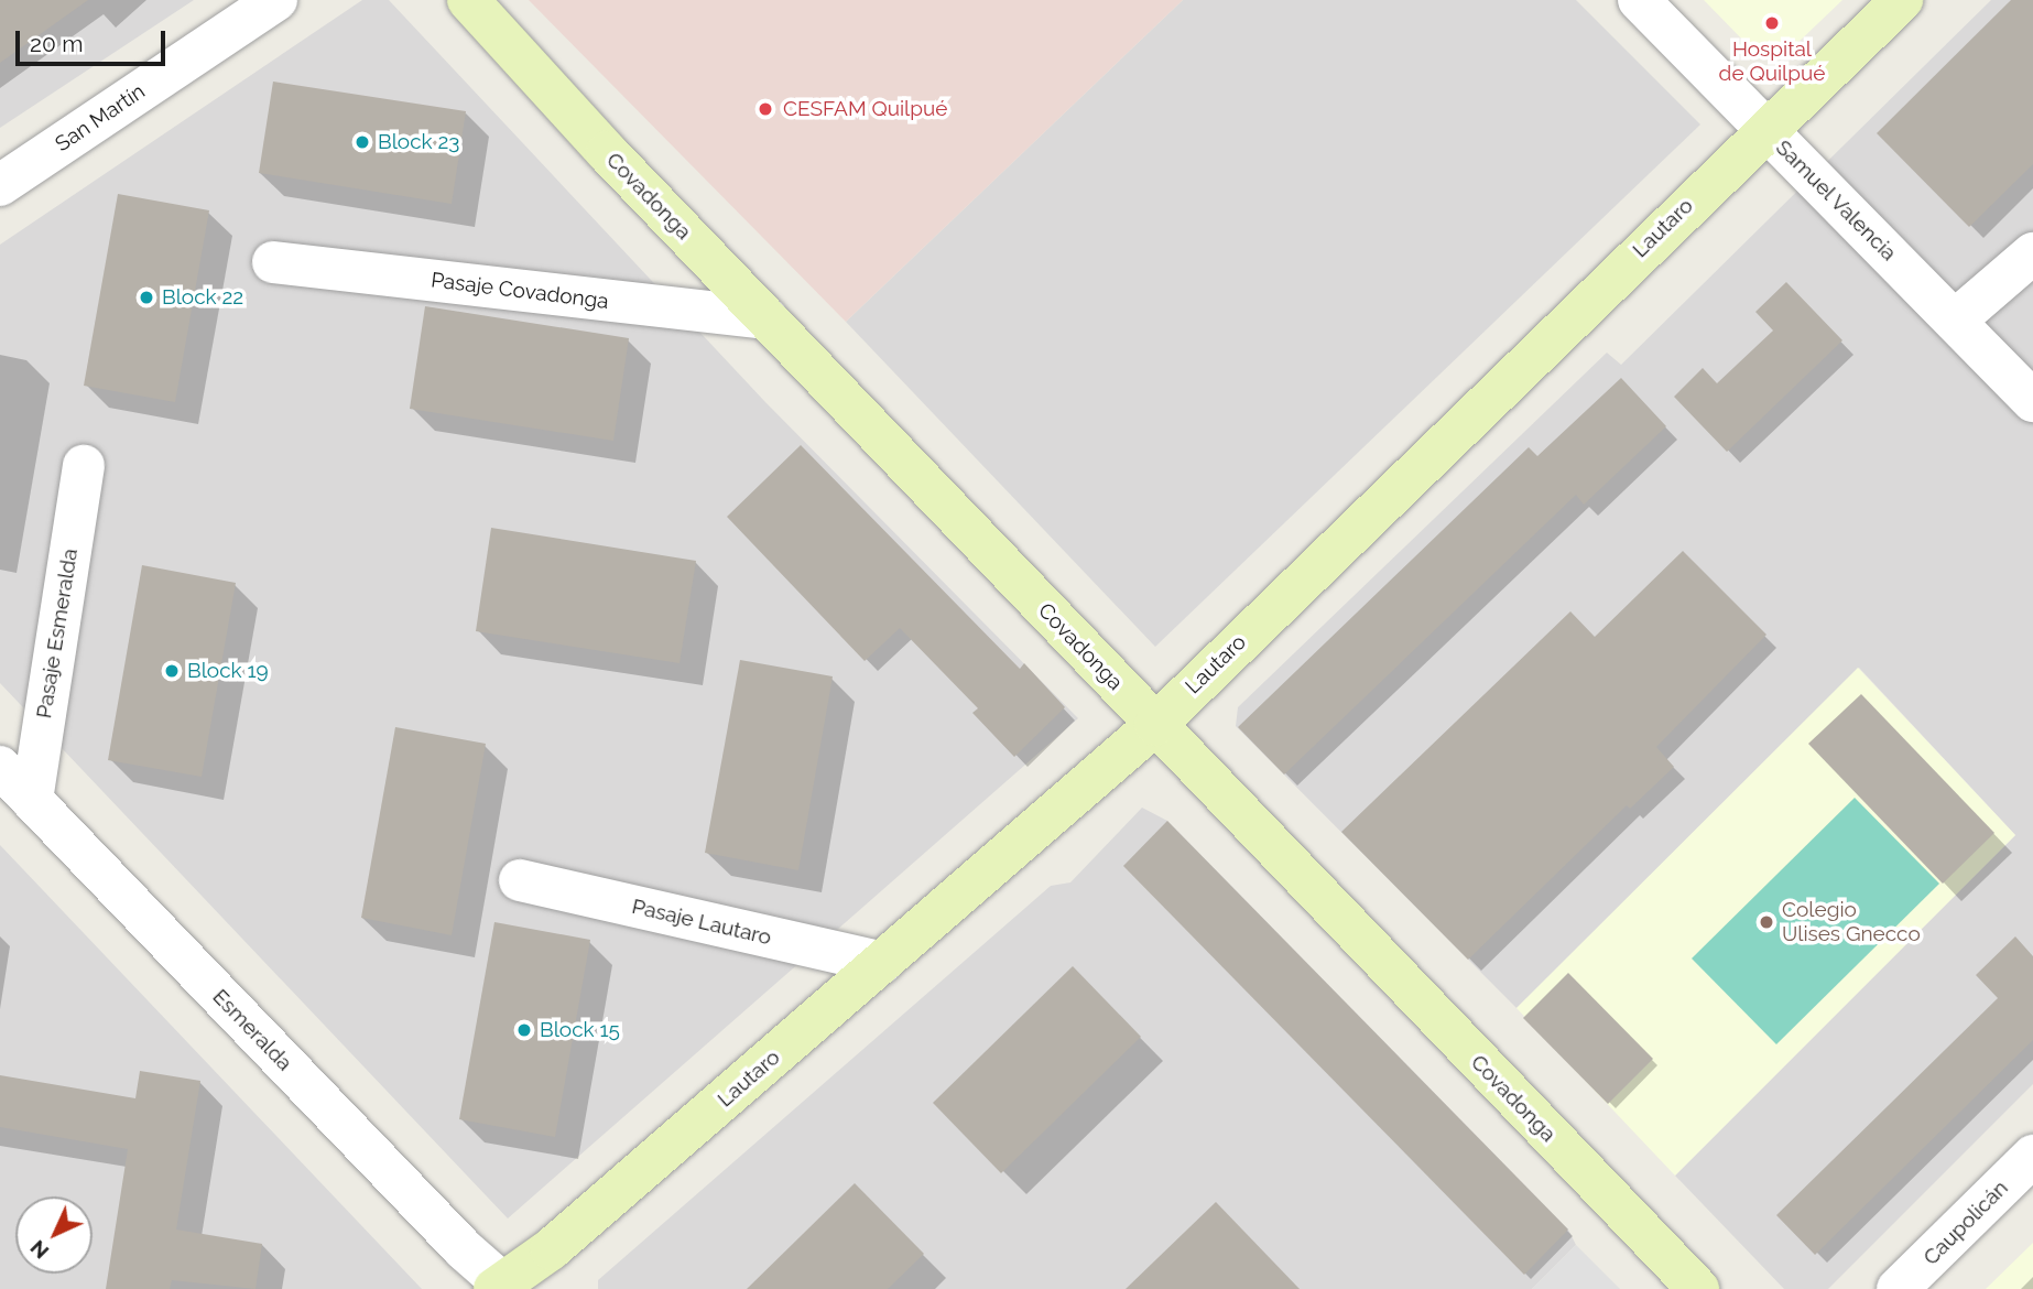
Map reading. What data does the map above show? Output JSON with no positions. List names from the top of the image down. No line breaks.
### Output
{"streets":{"main road":["Covadonga","Lautaro"],"street":["San Martín","Samuel Valencia","Pasaje Covadonga","Pasaje Esmeralda","Pasaje Lautaro","Esmeralda","Caupolicán"]},"crossings":[["Covadonga","Lautaro"],["Covadonga","Pasaje Covadonga"],["Samuel Valencia","Lautaro"],["Lautaro","Pasaje Lautaro"],["Lautaro","Esmeralda"],["Pasaje Esmeralda","Esmeralda"]],"places":["Hospital de Quilpué","CESFAM Quilpué","Block 23","Block 22","Block 19","Colegio Ulises Gnecco","Block 15"],"scale_bar":"20 m","north":"bottom left"}
